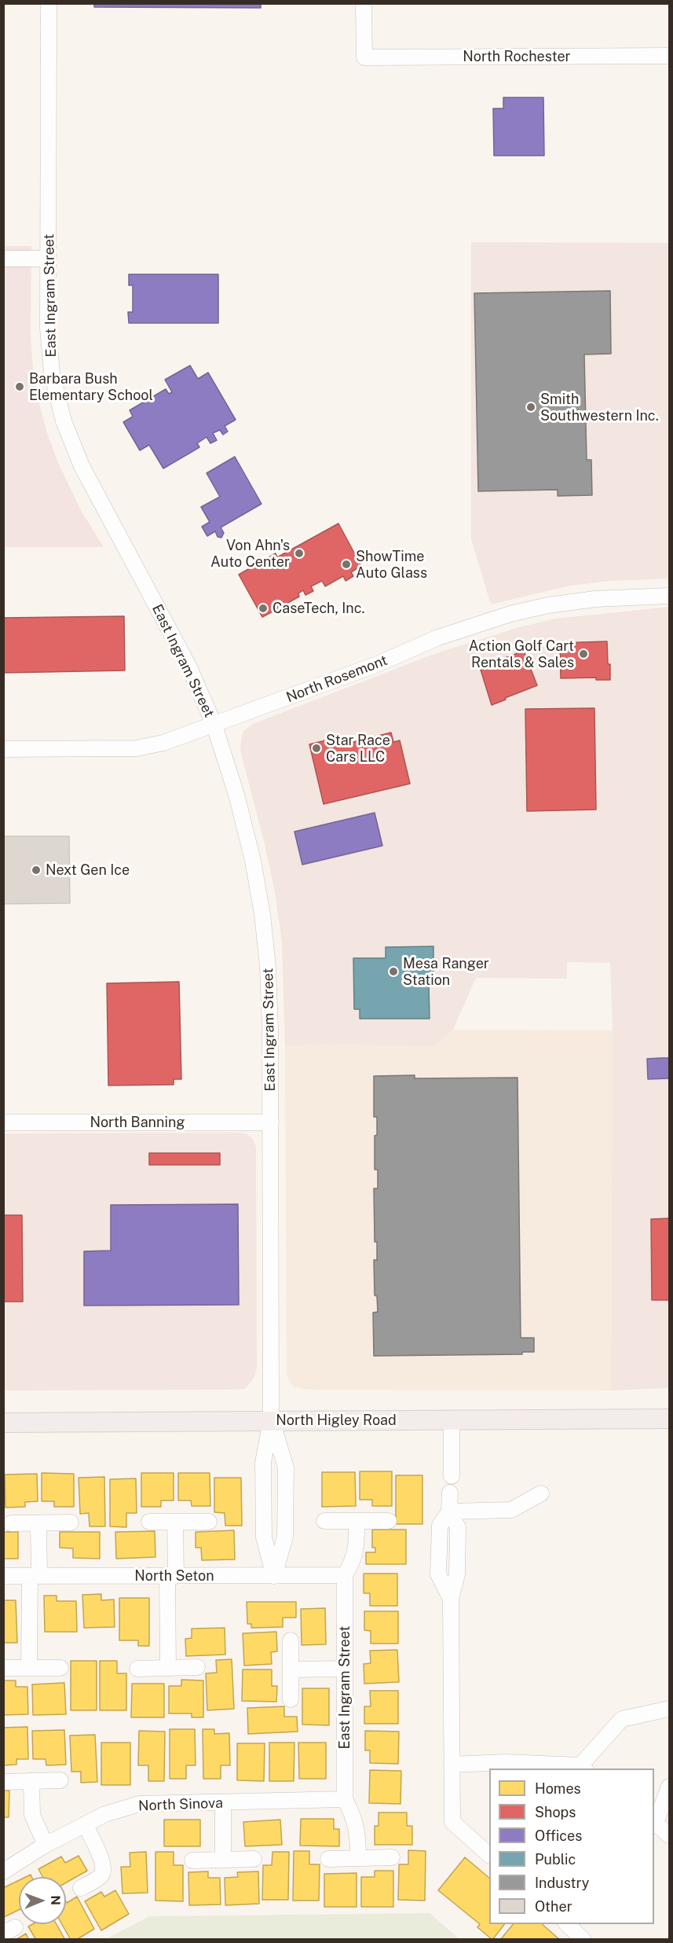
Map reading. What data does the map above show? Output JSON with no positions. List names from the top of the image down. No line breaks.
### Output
{"streets":{"main road":["North Higley Road"],"street":["North Rochester","East Ingram Street","North Rosemont","North Banning","North Seton","North Sinova"]},"crossings":[["East Ingram Street","North Rosemont"],["East Ingram Street","North Banning"],["East Ingram Street","North Higley Road"],["East Ingram Street","North Seton"],["East Ingram Street","North Sinova"]],"places":["Barbara Bush Elementary School","Smith Southwestern Inc.","Von Ahn's Auto Center","ShowTime Auto Glass","CaseTech, Inc.","Action Golf Cart Rentals & Sales","Star Race Cars LLC","Next Gen Ice","Mesa Ranger Station"],"legend":["Homes","Shops","Offices","Public","Industry","Other"],"north":"right"}
